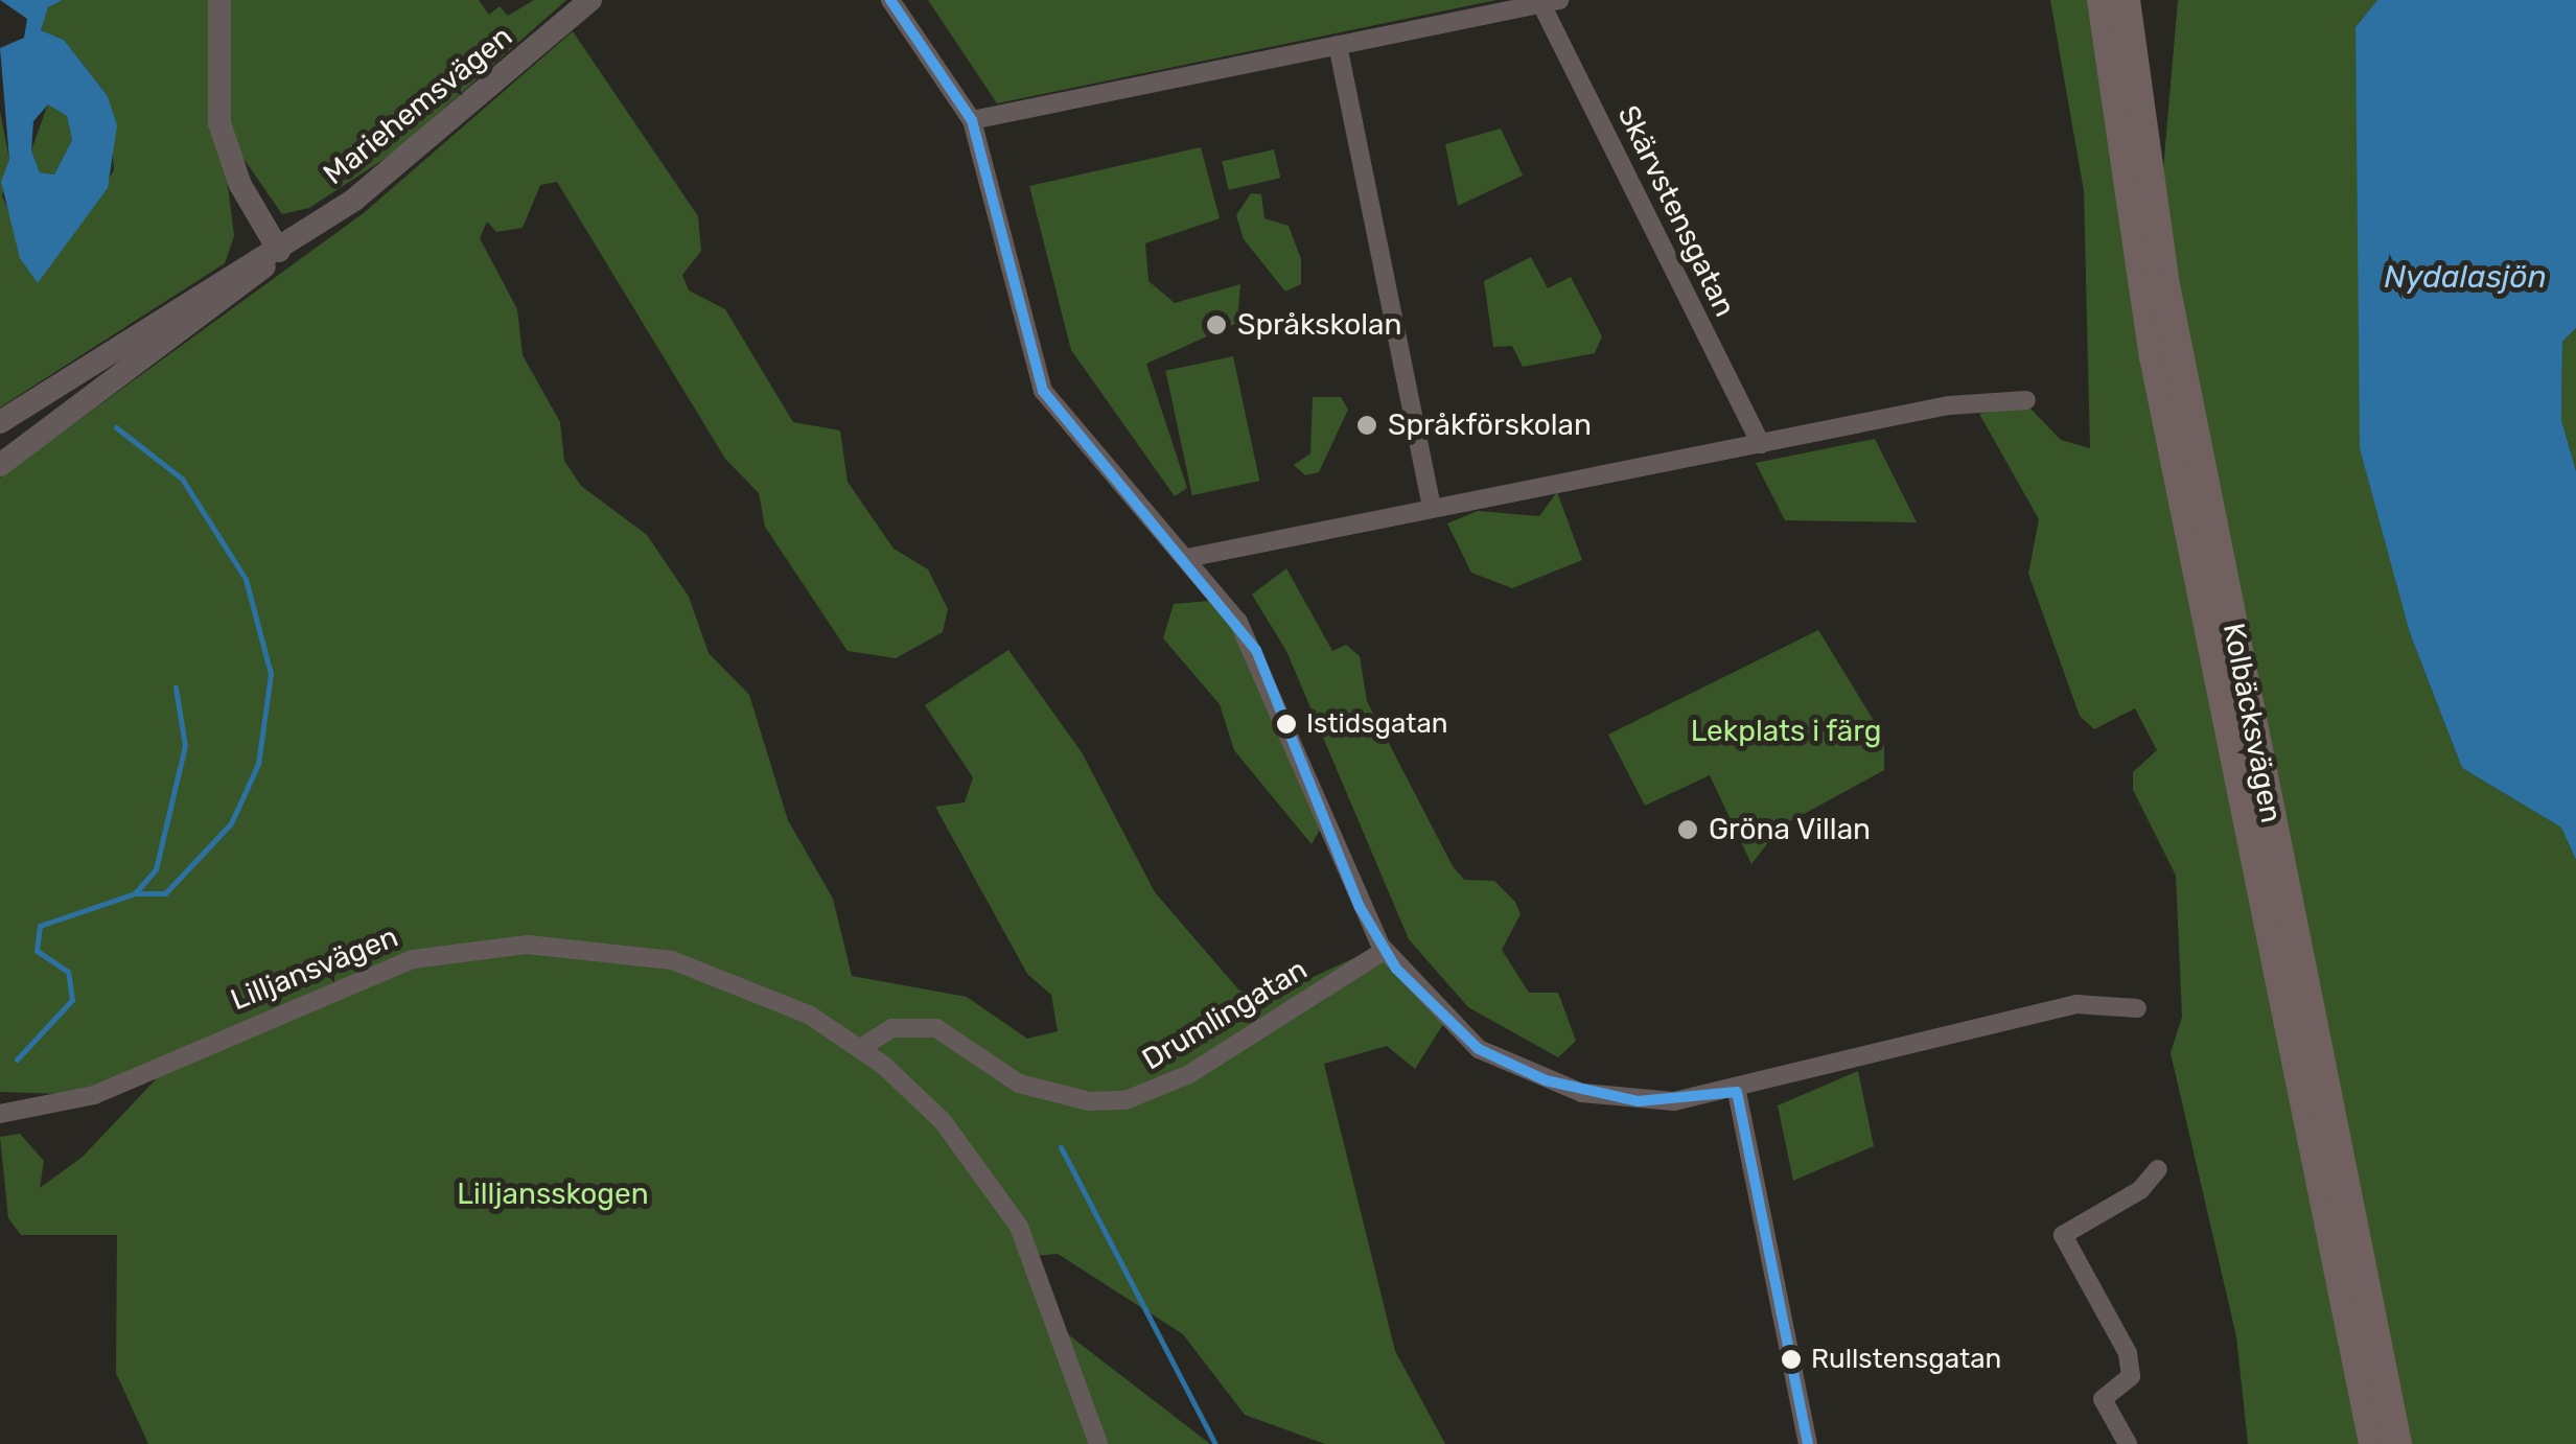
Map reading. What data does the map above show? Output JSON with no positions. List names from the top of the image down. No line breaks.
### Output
{"streets":{"highway":["Kolbäcksvägen"],"street":["Mariehemsvägen","Skärvstensgatan","Lilljansvägen","Drumlingatan"]},"crossings":[["Lilljansvägen","Drumlingatan"]],"water":["Nydalasjön"],"parks":["Lekplats i färg","Lilljansskogen"],"places":["Språkskolan","Språkförskolan","Istidsgatan","Gröna Villan","Rullstensgatan"]}
